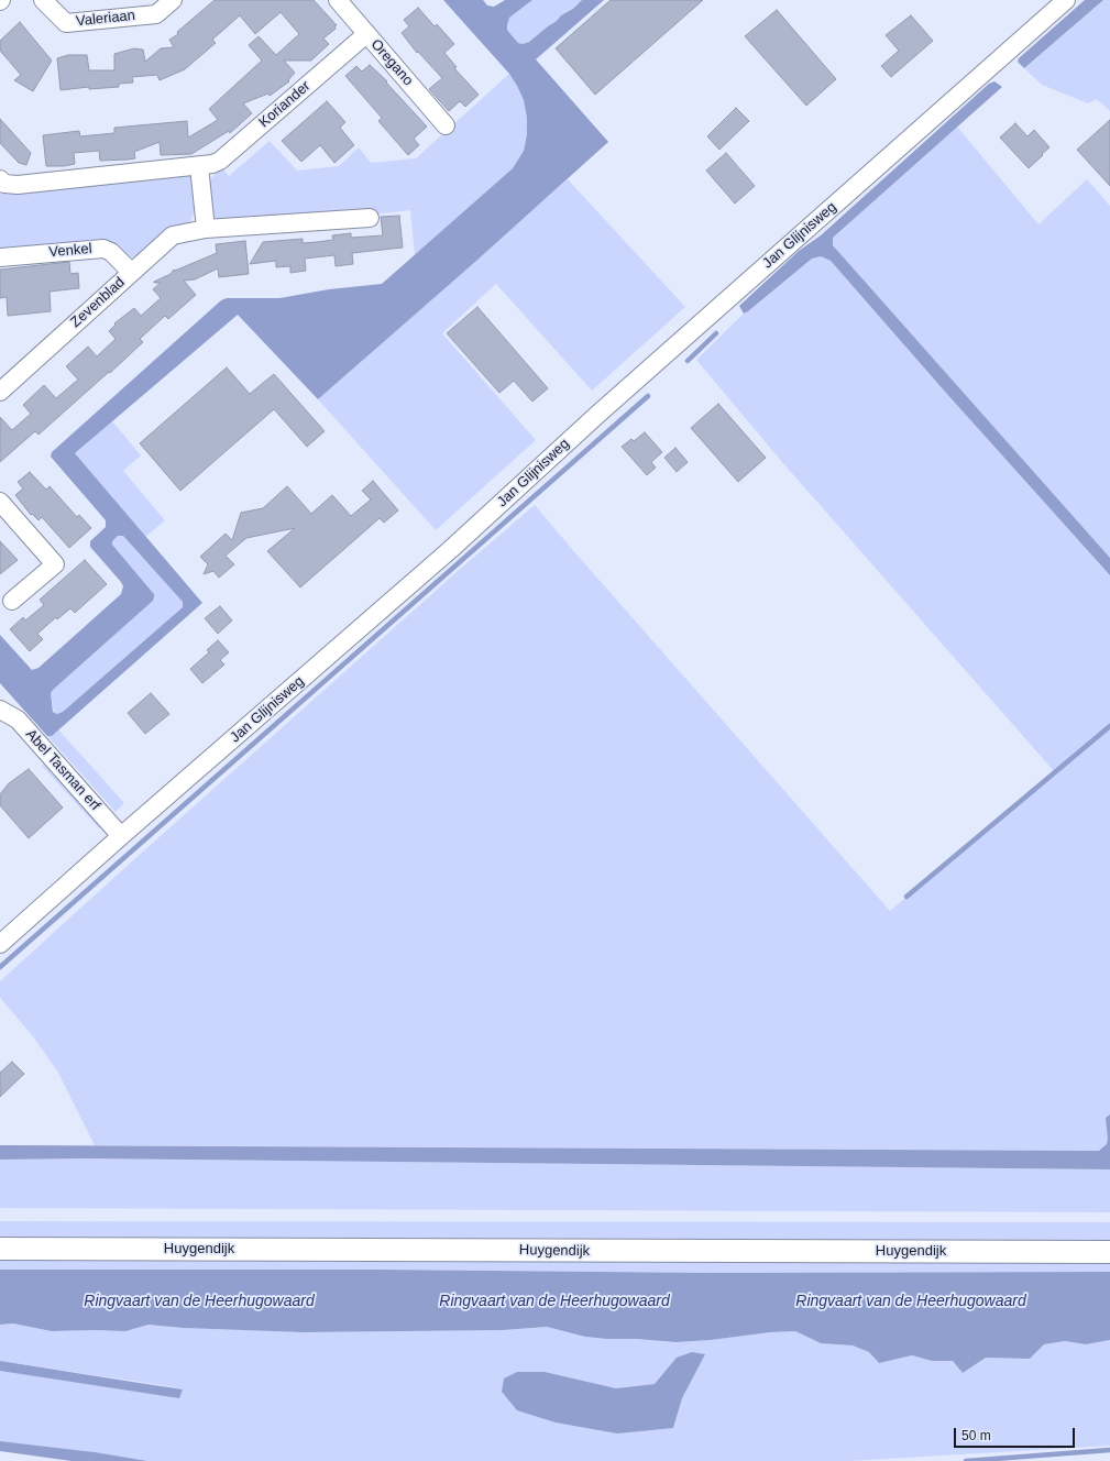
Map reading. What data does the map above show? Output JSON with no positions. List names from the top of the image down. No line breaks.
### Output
{"streets":{"main road":["Huygendijk"],"street":["Valeriaan","Oregano","Koriander","Jan Glijnisweg","Venkel","Zevenblad","Abel Tasman erf"]},"crossings":[["Oregano","Koriander"],["Jan Glijnisweg","Abel Tasman erf"],["Venkel","Zevenblad"]],"water":["Ringvaart van de Heerhugowaard"],"scale_bar":"50 m"}
